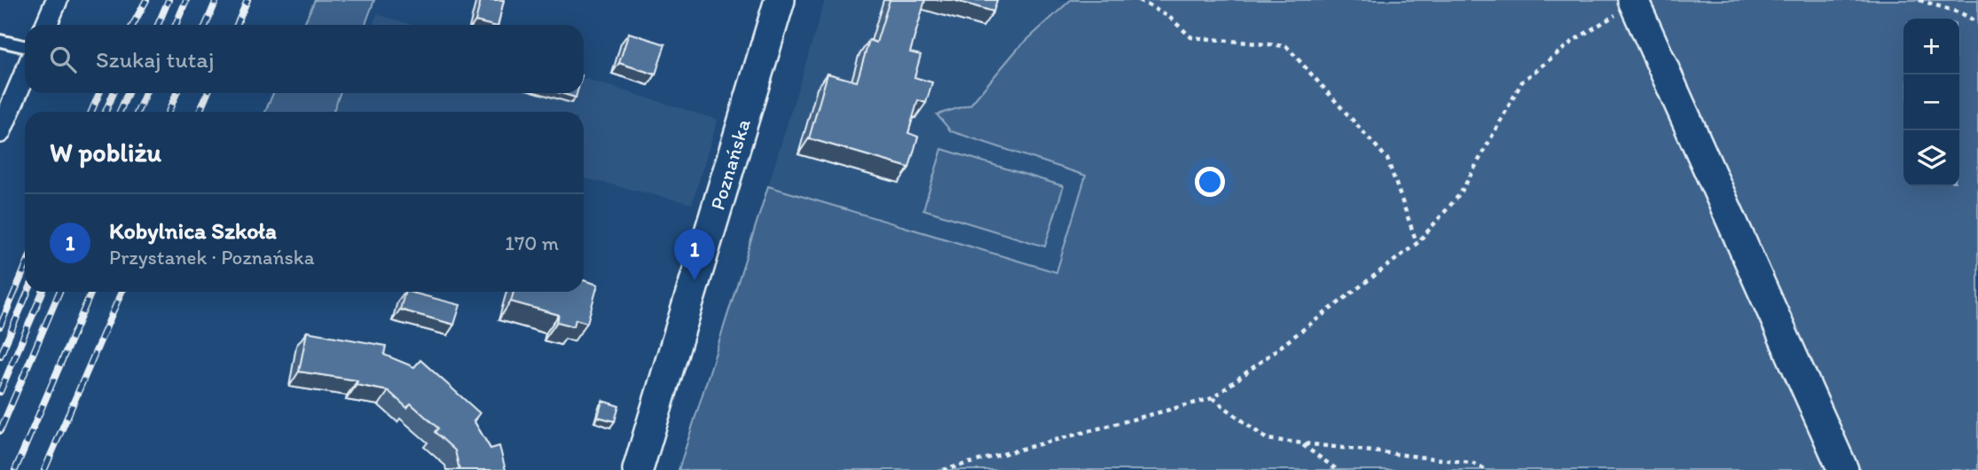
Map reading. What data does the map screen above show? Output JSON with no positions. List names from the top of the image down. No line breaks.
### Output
{"streets":{"street":["Poznańska"]},"page":{"map_buttons":["+","−"],"search":"Szukaj tutaj","heading":"W pobliżu","list":[{"mark":"1","name":"Kobylnica Szkoła","note":"Przystanek · Poznańska","value":"170 m"}],"pins":"1"}}
